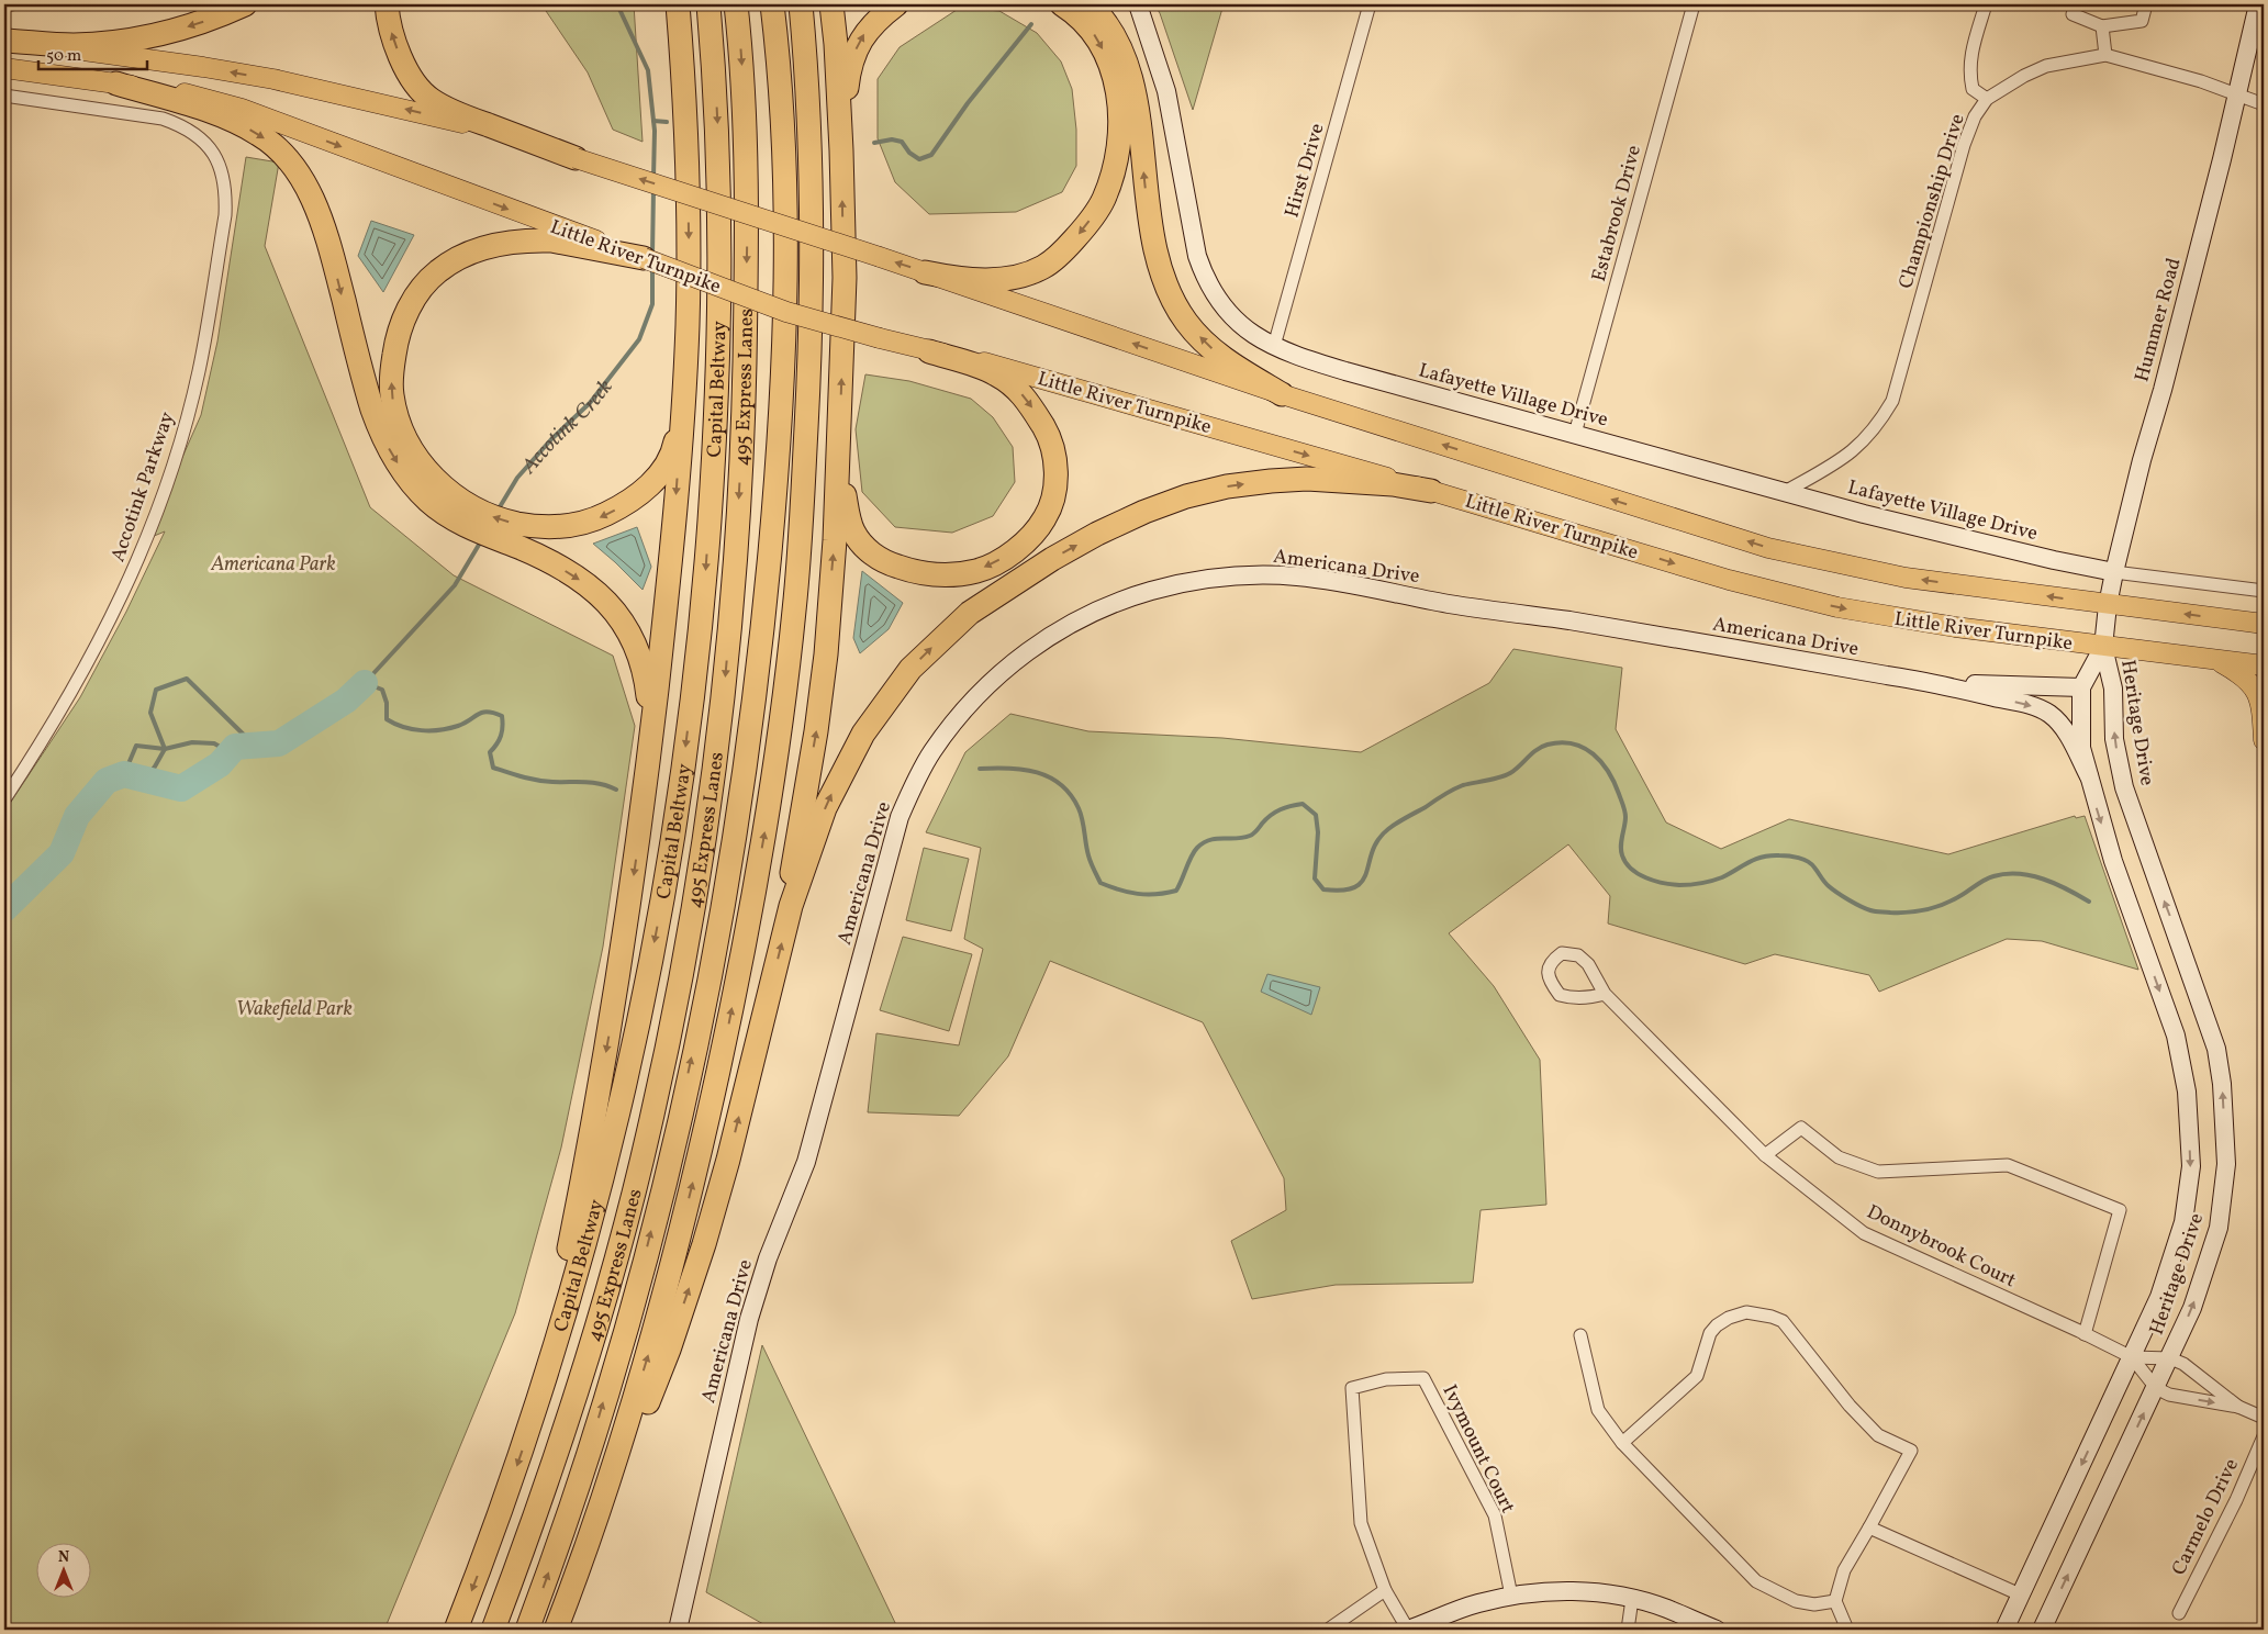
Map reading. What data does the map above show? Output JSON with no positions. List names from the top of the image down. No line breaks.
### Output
{"streets":{"highway":["495 Express Lanes","Capital Beltway"],"main road":["Little River Turnpike"],"street":["Hirst Drive","Championship Drive","Estabrook Drive","Hummer Road","Lafayette Village Drive","Accotink Parkway","Americana Drive","Heritage Drive","Donnybrook Court","Ivymount Court","Carmelo Drive"]},"crossings":[["Hirst Drive","Lafayette Village Drive"],["Championship Drive","Hummer Road"],["Championship Drive","Lafayette Village Drive"],["Estabrook Drive","Lafayette Village Drive"],["Little River Turnpike","Hummer Road"],["Little River Turnpike","Heritage Drive"],["Hummer Road","Lafayette Village Drive"],["Hummer Road","Heritage Drive"],["Americana Drive","Heritage Drive"],["Heritage Drive","Donnybrook Court"]],"water":["Accotink Creek"],"parks":["Americana Park","Wakefield Park"],"scale_bar":"50 m","north":"top"}
